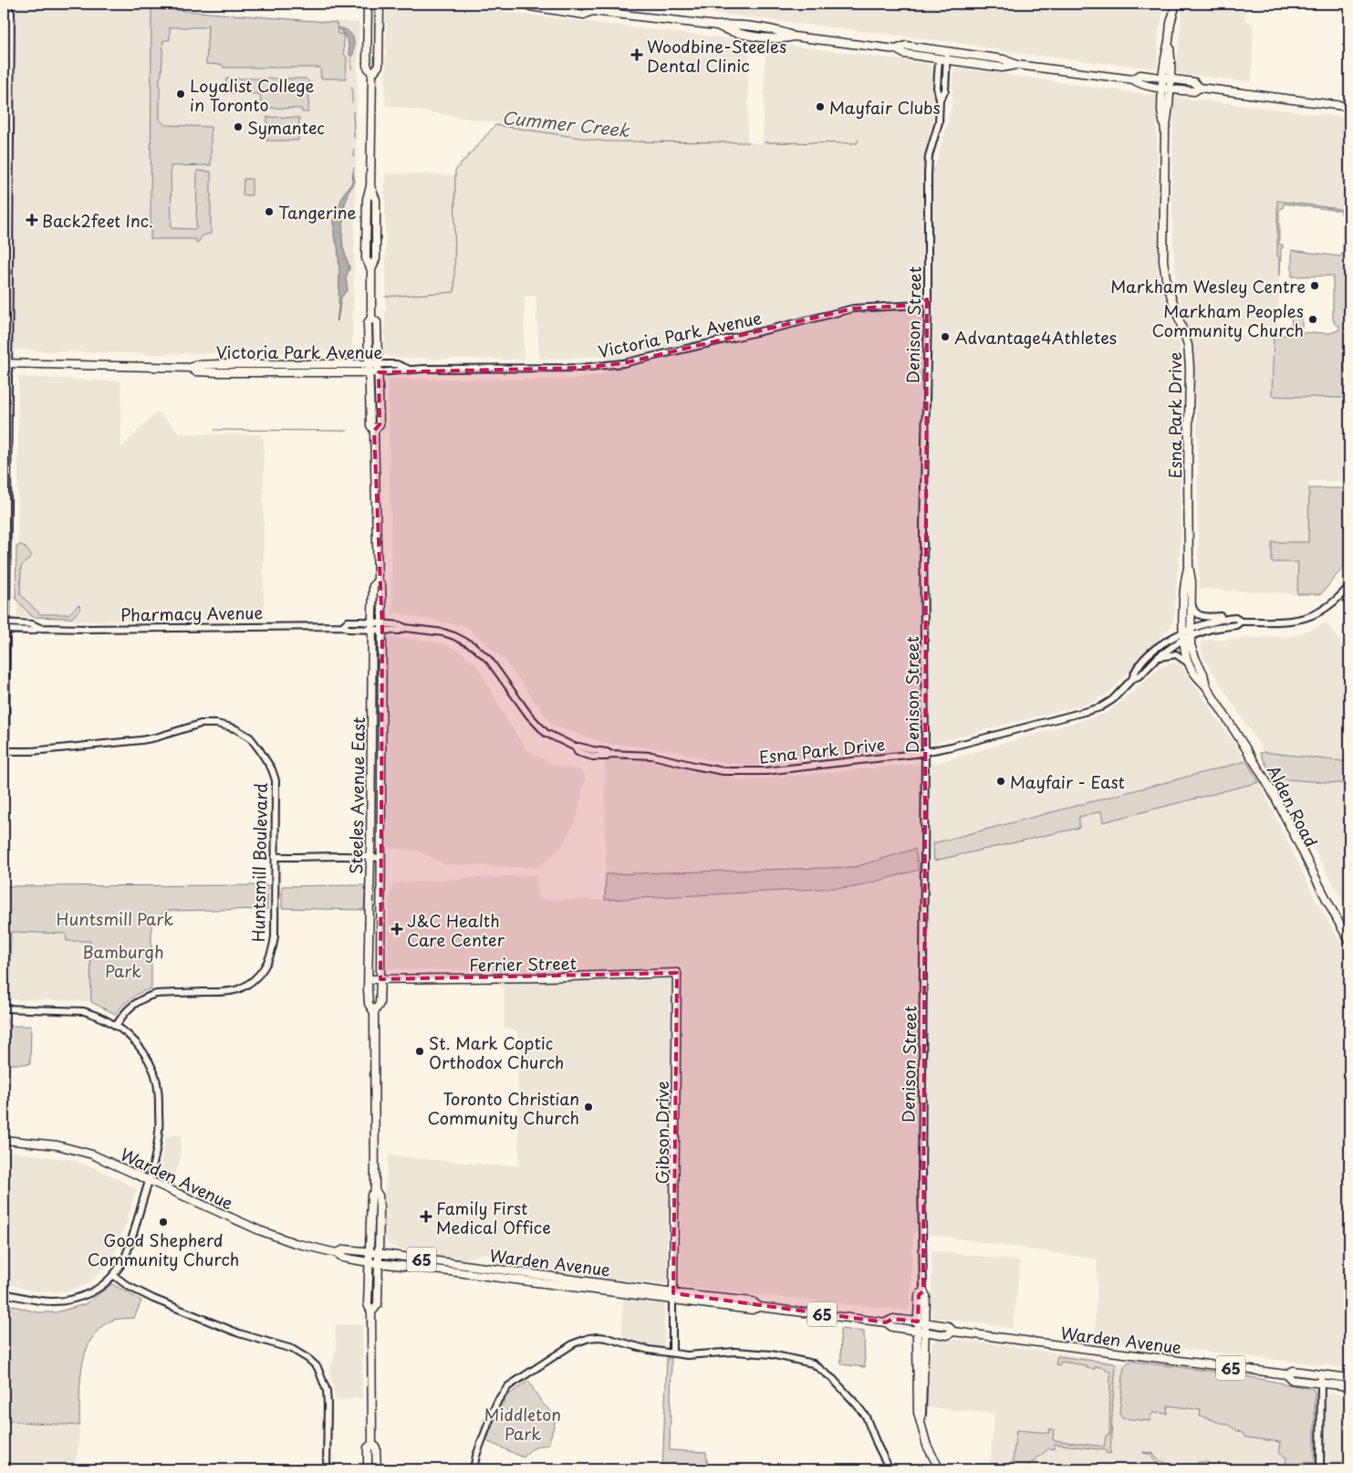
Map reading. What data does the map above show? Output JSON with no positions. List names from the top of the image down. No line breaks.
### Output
{"streets":{"main road":["Denison Street","Victoria Park Avenue","Esna Park Drive","Steeles Avenue East","Alden Road","Ferrier Street","Gibson Drive","Warden Avenue","65"],"street":["Pharmacy Avenue","Huntsmill Boulevard"]},"crossings":[["Denison Street","Victoria Park Avenue"],["Denison Street","Esna Park Drive"],["Denison Street","Warden Avenue"],["Victoria Park Avenue","Steeles Avenue East"],["Esna Park Drive","Pharmacy Avenue"],["Esna Park Drive","Steeles Avenue East"],["Esna Park Drive","Alden Road"],["Pharmacy Avenue","Steeles Avenue East"],["Steeles Avenue East","Ferrier Street"],["Steeles Avenue East","Warden Avenue"],["Ferrier Street","Gibson Drive"],["Gibson Drive","Warden Avenue"]],"water":["Cummer Creek"],"parks":["Huntsmill Park","Bamburgh Park","Middleton Park"],"places":{"health":["Woodbine-Steeles Dental Clinic","Back2feet Inc.","J&C Health Care Center","Family First Medical Office"],"other":["Loyalist College in Toronto","Mayfair Clubs","Symantec","Tangerine","Markham Wesley Centre","Markham Peoples Community Church","Advantage4Athletes","Mayfair - East","St. Mark Coptic Orthodox Church","Toronto Christian Community Church","Good Shepherd Community Church"]}}
